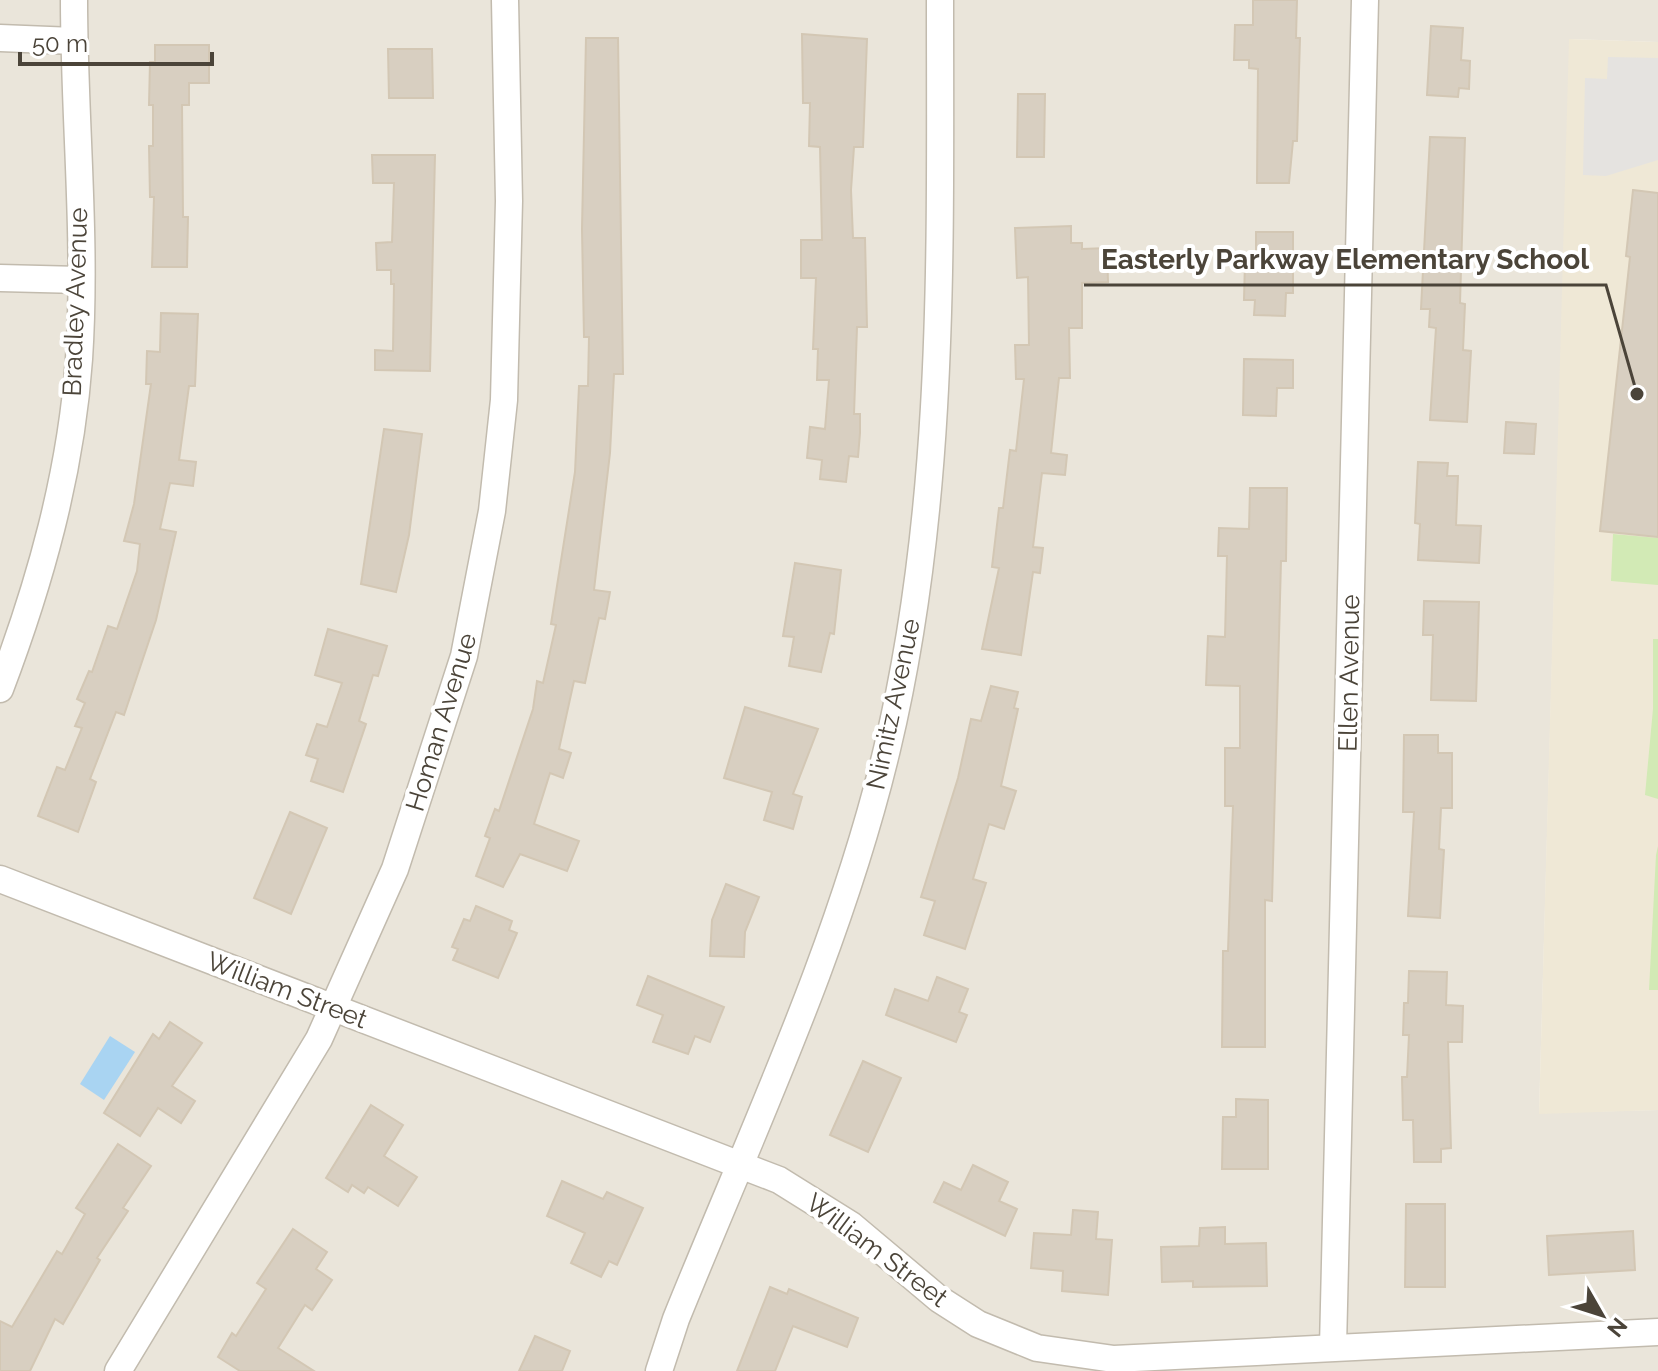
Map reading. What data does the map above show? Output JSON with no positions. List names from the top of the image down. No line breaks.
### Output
{"streets":{"street":["Bradley Avenue","Ellen Avenue","Nimitz Avenue","Homan Avenue","William Street"]},"crossings":[["Ellen Avenue","William Street"],["Nimitz Avenue","William Street"],["Homan Avenue","William Street"]],"places":["Easterly Parkway Elementary School"],"scale_bar":"50 m","north":"bottom right"}
